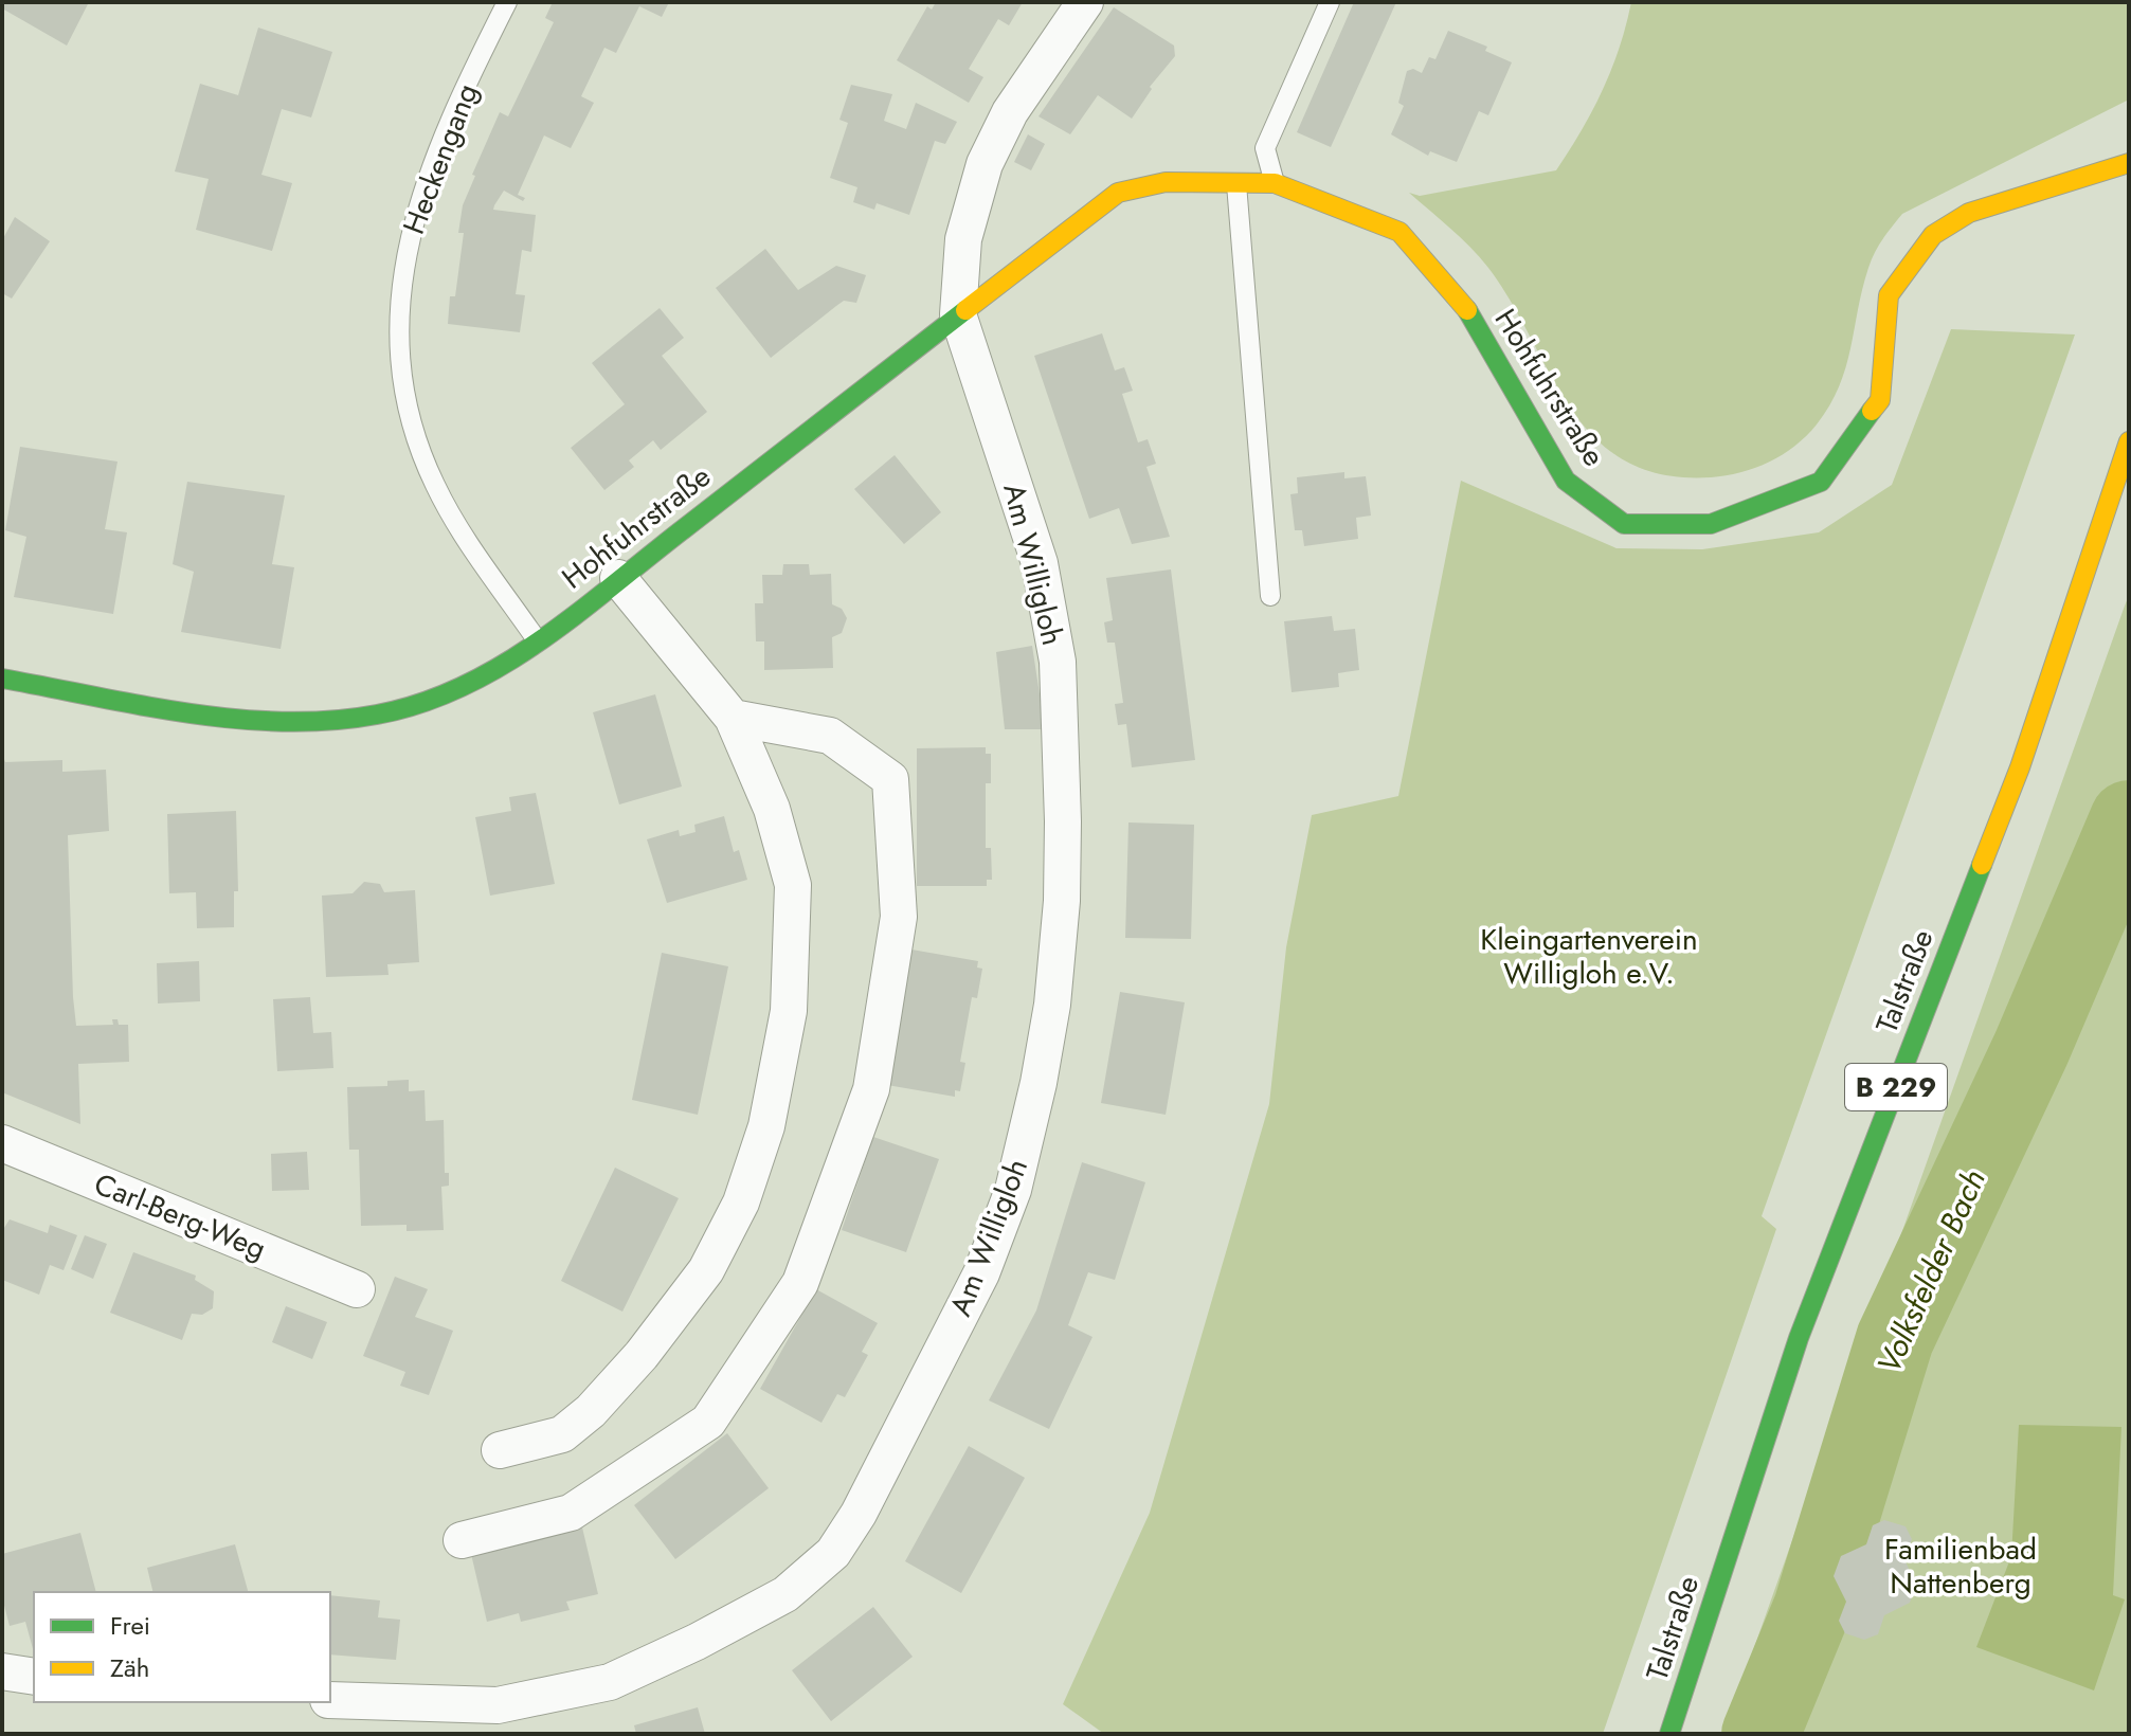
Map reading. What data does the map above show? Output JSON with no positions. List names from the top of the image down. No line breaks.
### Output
{"streets":{"street":["Hohfuhrstraße","Am Willigloh","Talstraße","B 229","Carl-Berg-Weg"],"lane":["Heckengang"]},"crossings":[["Heckengang","Hohfuhrstraße"],["Hohfuhrstraße","Am Willigloh"]],"water":["Volksfelder Bach"],"parks":["Kleingartenverein Willigloh e.V.","Familienbad Nattenberg"],"legend":["Frei","Zäh"]}
